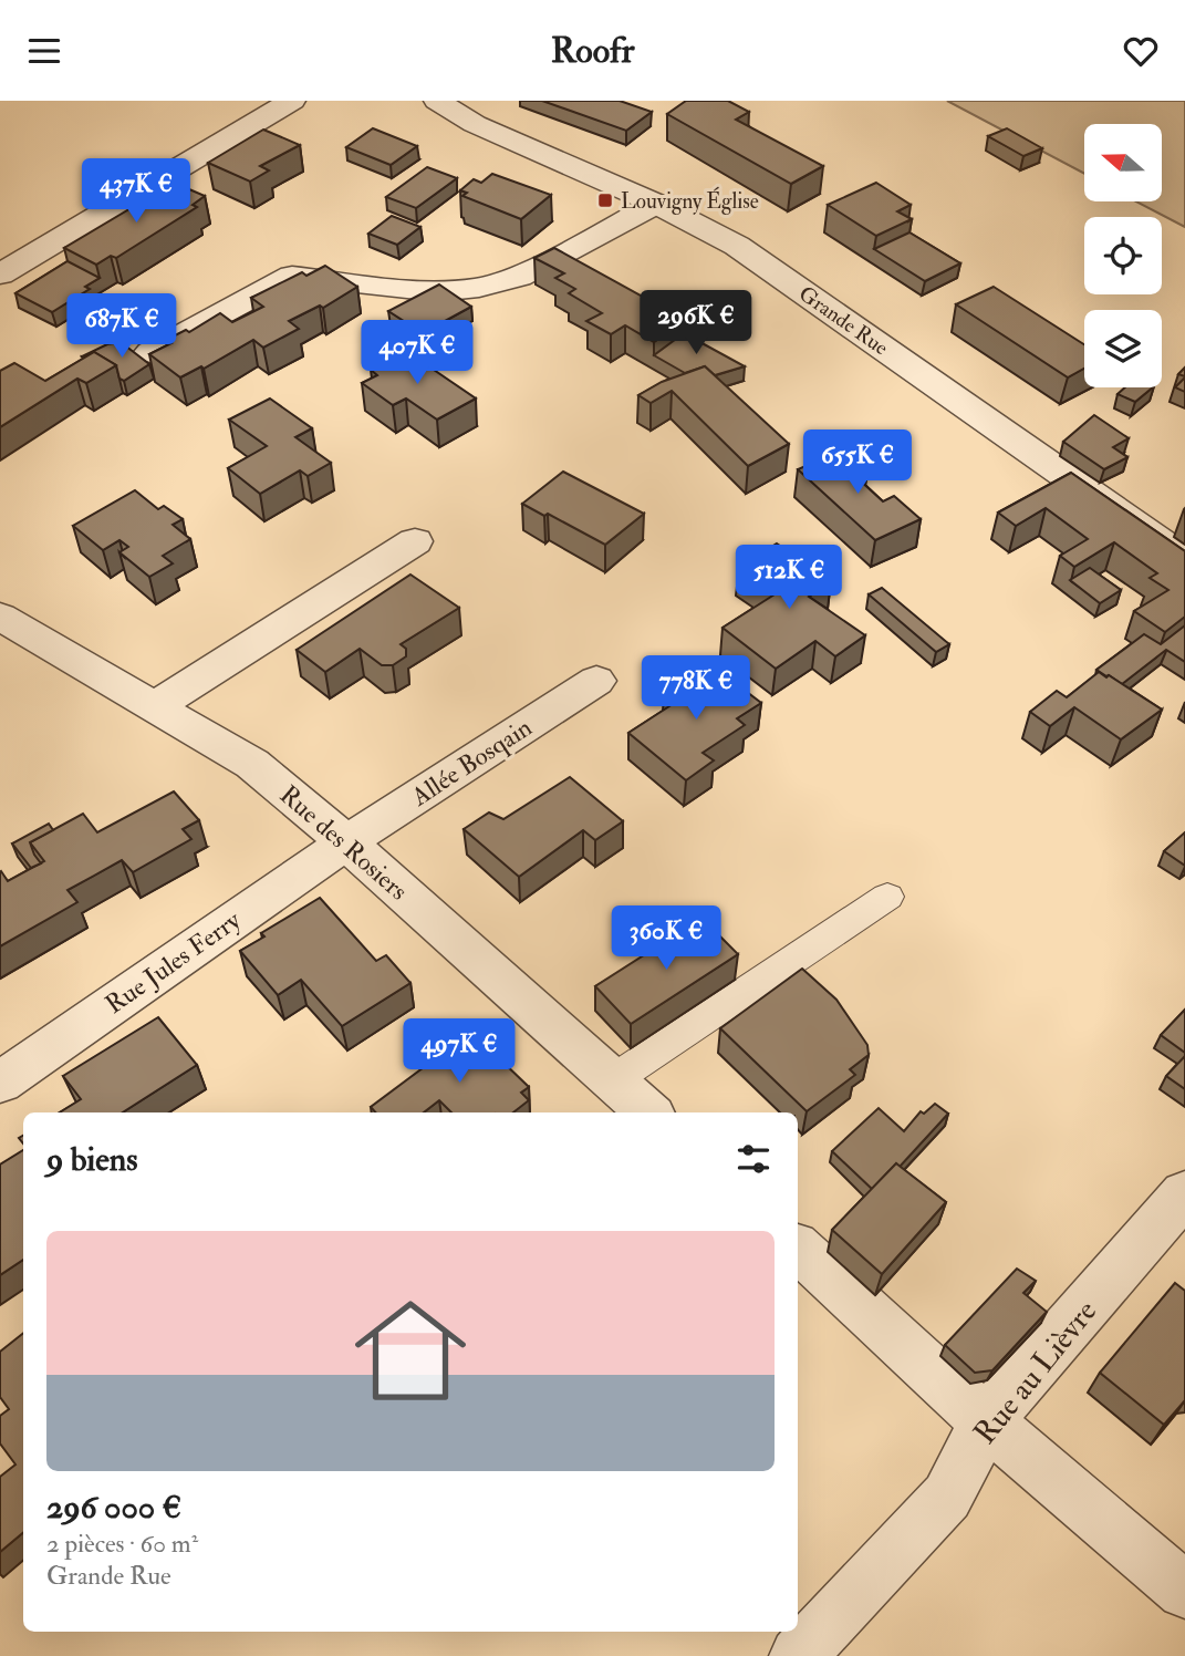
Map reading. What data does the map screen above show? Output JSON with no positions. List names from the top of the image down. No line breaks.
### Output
{"streets":{"street":["Grande Rue","Allée Bosqain","Rue des Rosiers","Rue Jules Ferry","Rue au Lièvre"]},"crossings":[["Allée Bosqain","Rue des Rosiers"],["Allée Bosqain","Rue Jules Ferry"],["Rue des Rosiers","Rue Jules Ferry"]],"places":{"transit":["Louvigny Église"]},"north":"left","page":{"header":"Roofr","price":["437K €","296K €","687K €","407K €","655K €","512K €","778K €","360K €","497K €"],"heading":"9 biens","list":[{"name":"296 000 €","note":"2 pièces · 60 m² · Grande Rue"}]}}
